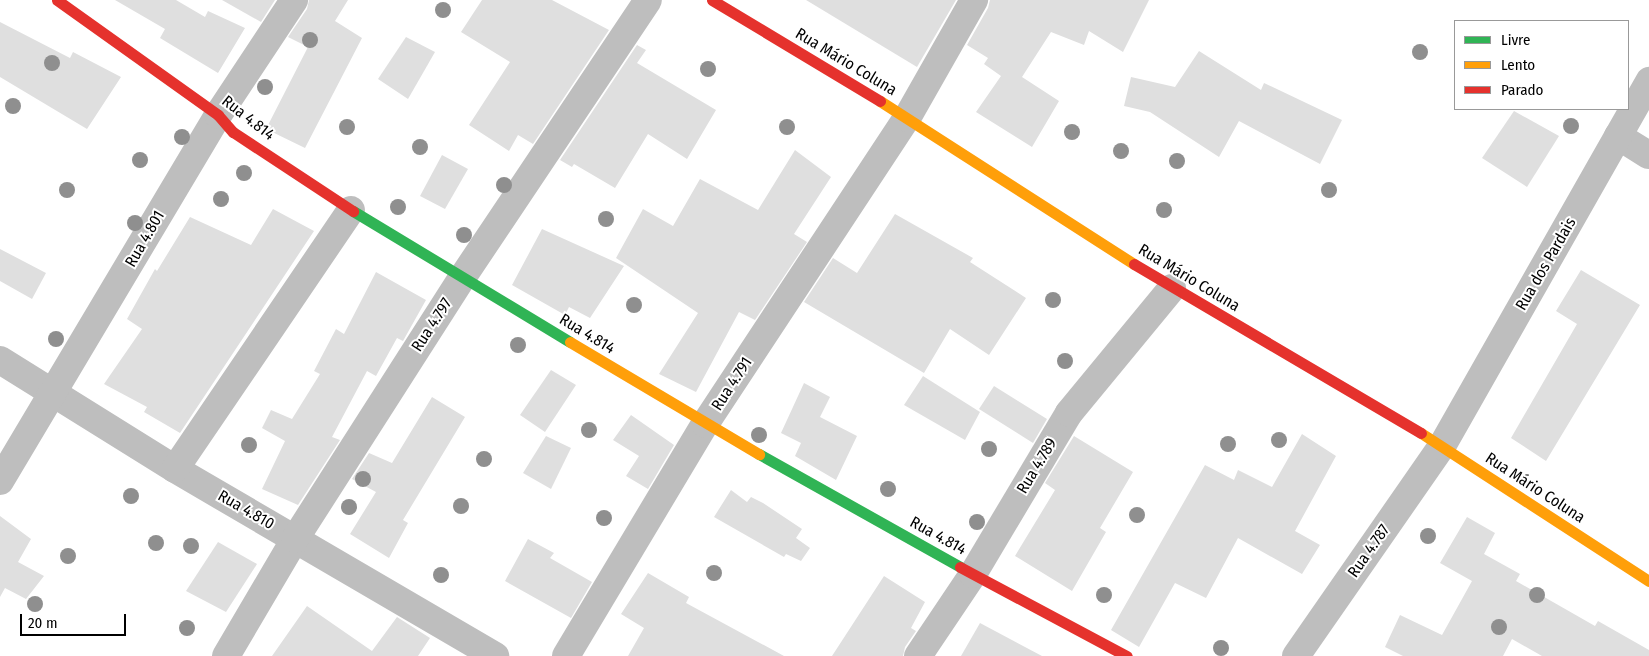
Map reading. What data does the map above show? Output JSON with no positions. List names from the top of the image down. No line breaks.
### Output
{"streets":{"street":["Rua Mário Coluna","Rua 4.814","Rua 4.801","Rua dos Pardais","Rua 4.797","Rua 4.791","Rua 4.789","Rua 4.810","Rua 4.787"]},"crossings":[["Rua Mário Coluna","Rua dos Pardais"],["Rua Mário Coluna","Rua 4.791"],["Rua Mário Coluna","Rua 4.789"],["Rua Mário Coluna","Rua 4.787"],["Rua 4.814","Rua 4.801"],["Rua 4.814","Rua 4.797"],["Rua 4.814","Rua 4.791"],["Rua 4.814","Rua 4.789"],["Rua 4.801","Rua 4.810"],["Rua dos Pardais","Rua 4.787"],["Rua 4.797","Rua 4.810"]],"legend":["Livre","Lento","Parado"],"scale_bar":"20 m"}
